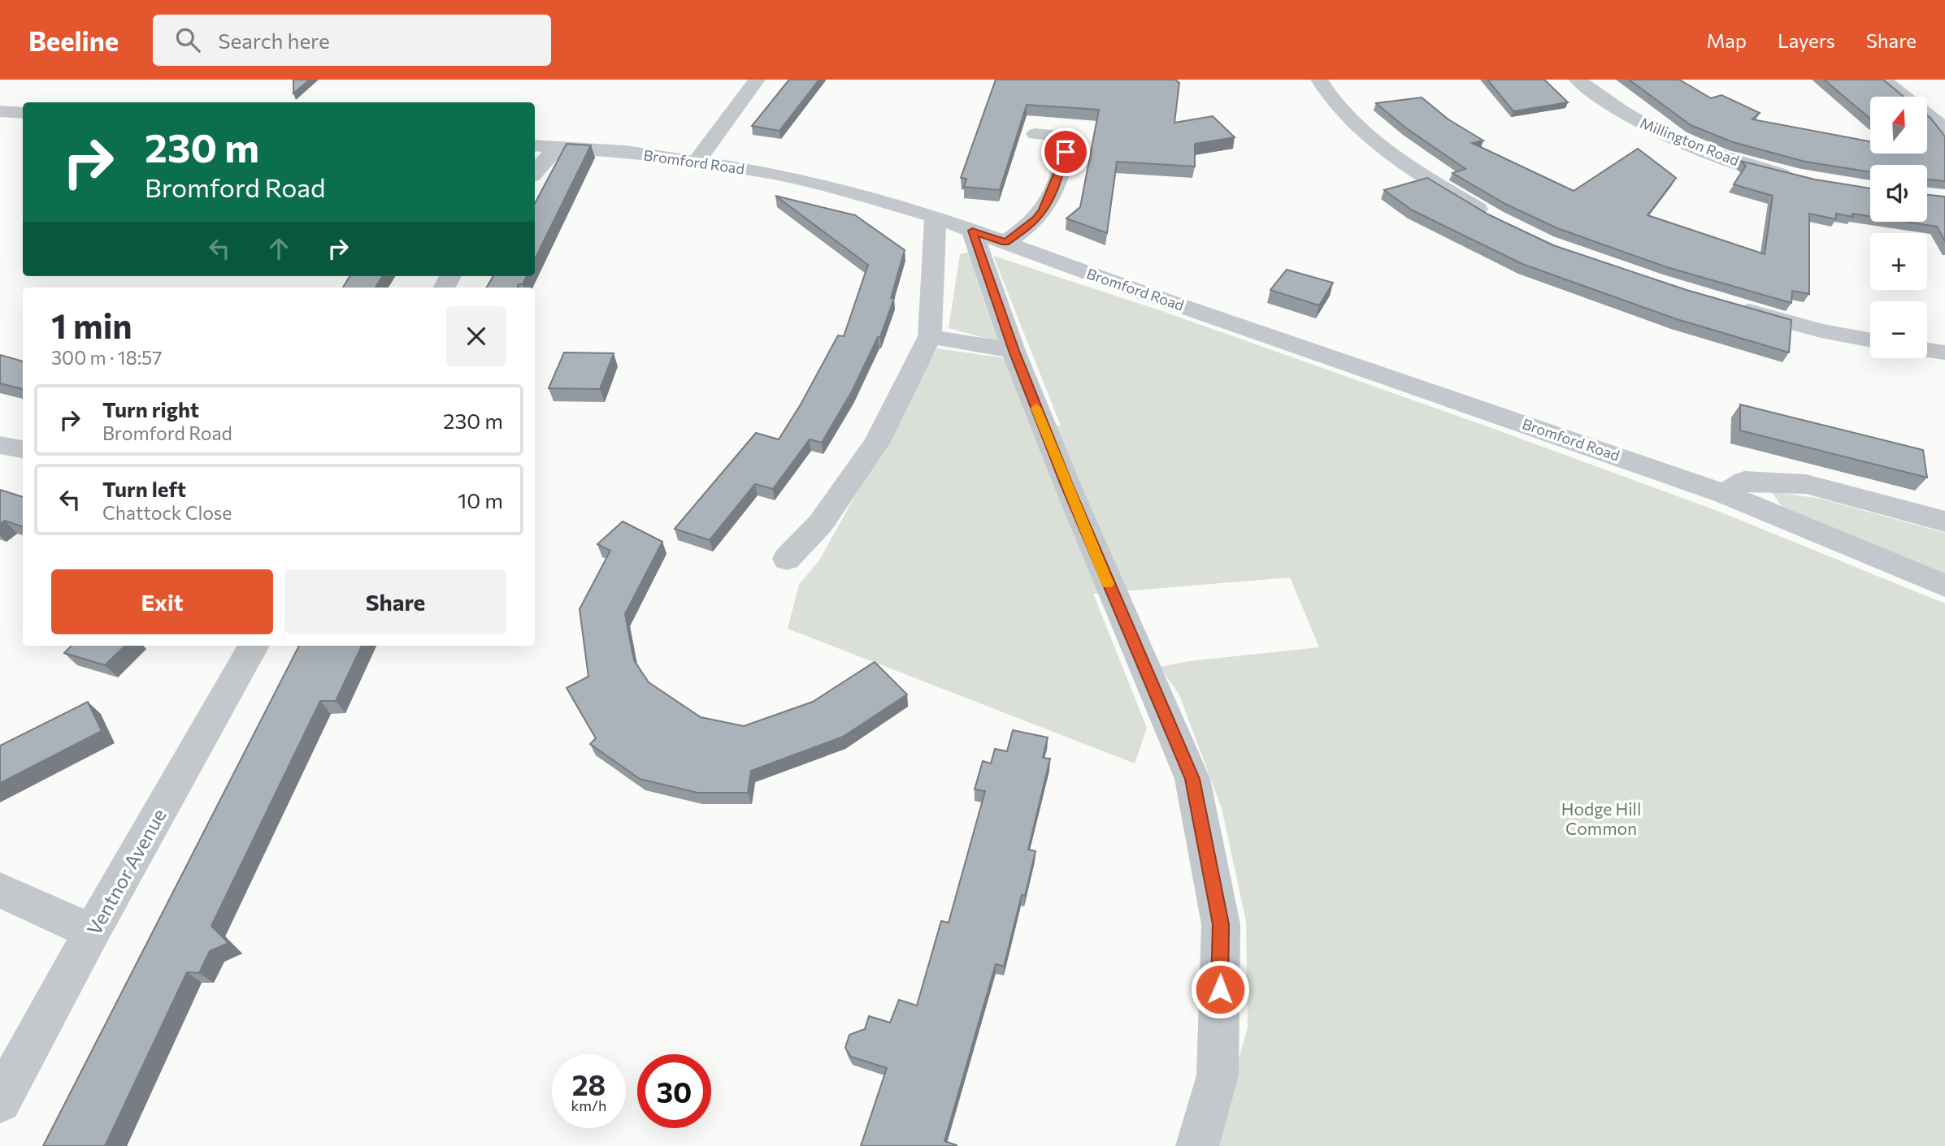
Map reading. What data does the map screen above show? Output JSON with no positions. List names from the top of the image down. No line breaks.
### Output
{"streets":{"street":["Millington Road","Bromford Road","Ventnor Avenue"]},"parks":["Hodge Hill Common"],"north":"top","page":{"header":"Beeline","search":"Search here","nav":["Map","Layers","Share"],"map_buttons":["+","−"],"turn":["230 m","Bromford Road"],"heading":["1 min","300 m · 18:57"],"list":[{"name":"Turn right","note":"Bromford Road","value":"230 m"},{"name":"Turn left","note":"Chattock Close","value":"10 m"}],"buttons":["Exit","Share"],"speed":"28 km/h","limit":"30"}}
